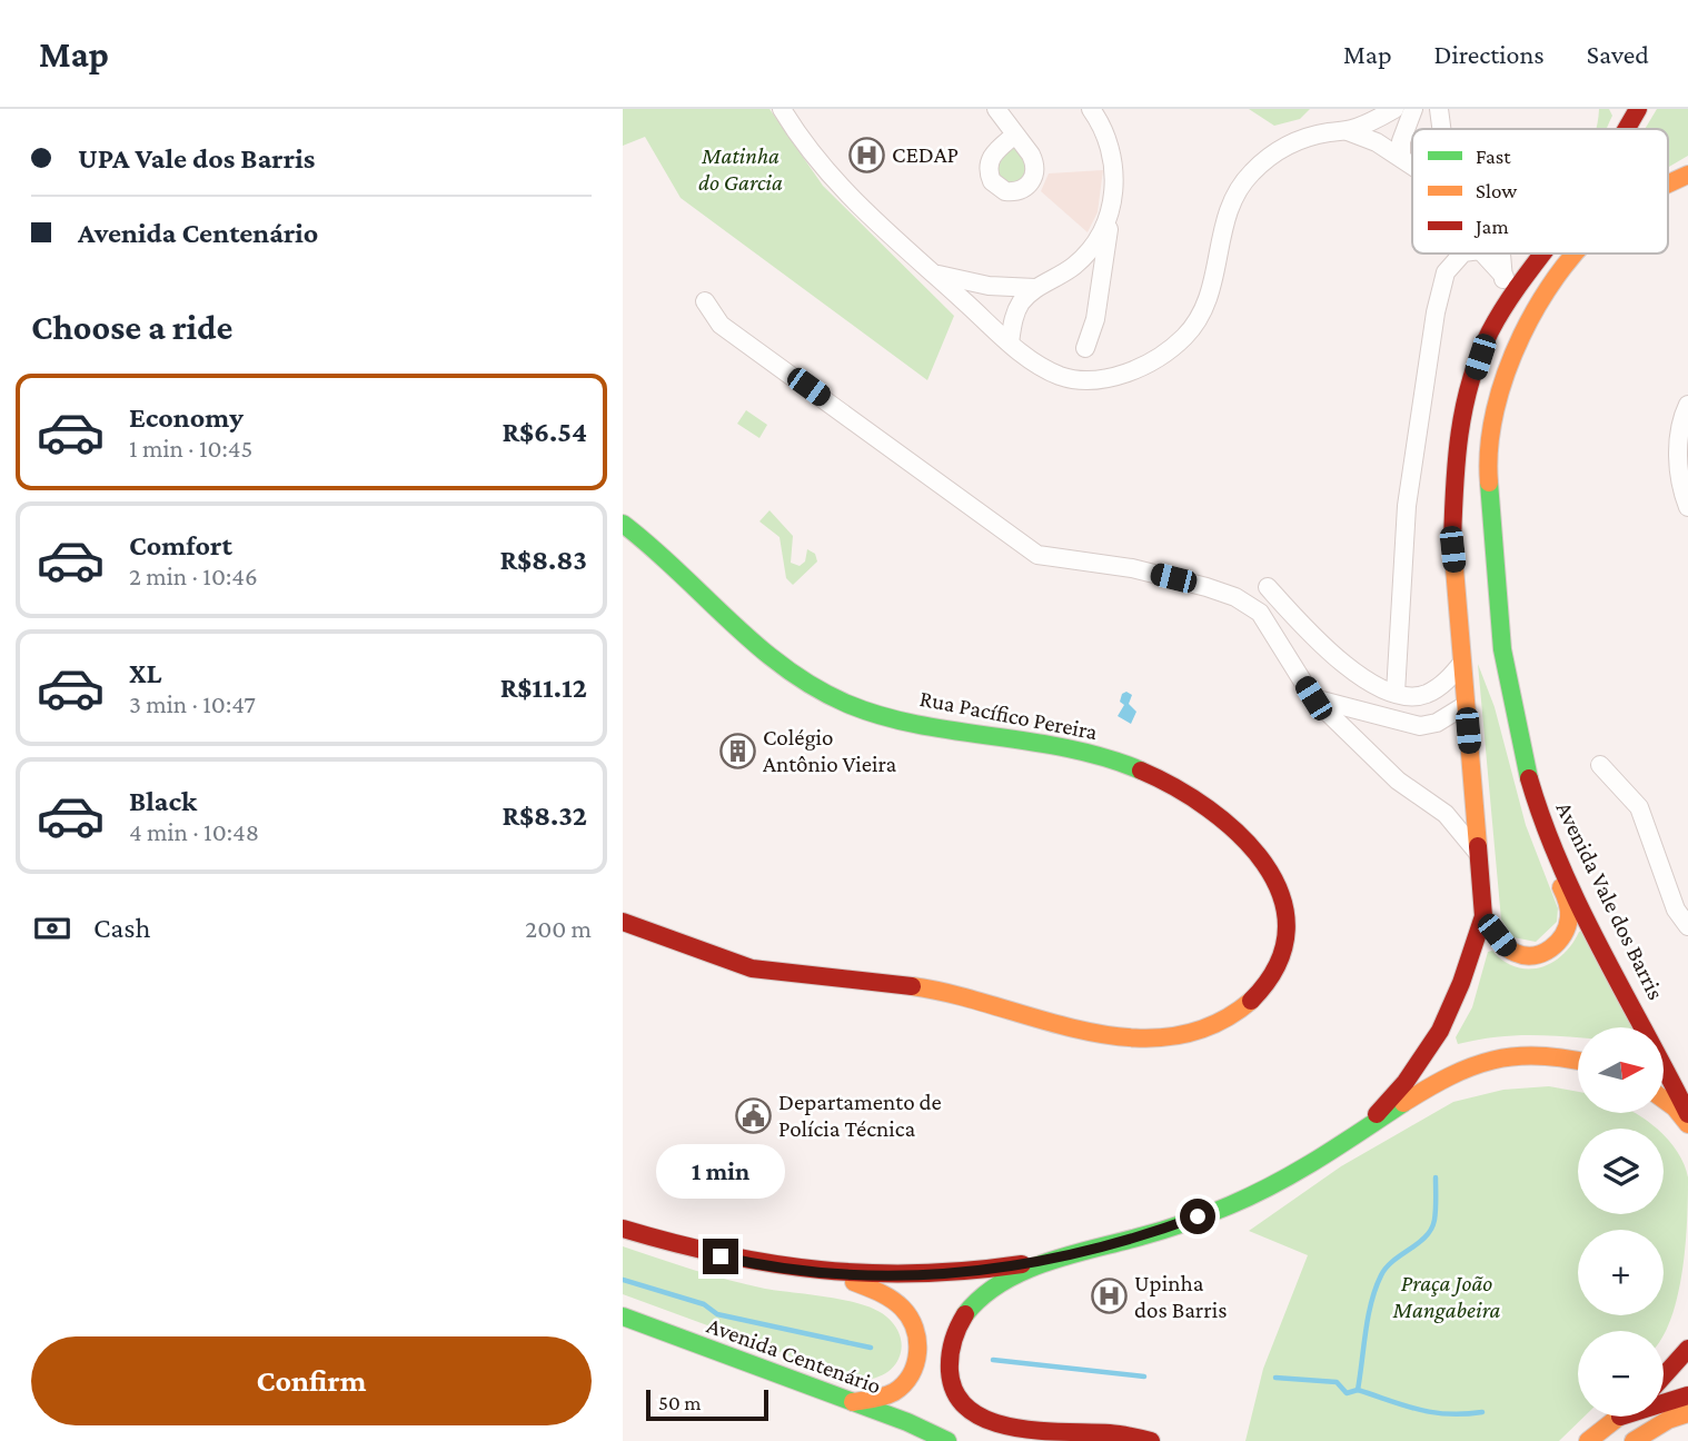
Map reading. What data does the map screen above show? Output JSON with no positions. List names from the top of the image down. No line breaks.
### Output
{"streets":{"street":["Rua Pacífico Pereira","Avenida Vale dos Barris","Avenida Centenário"]},"parks":["Matinha do Garcia","Praça João Mangabeira"],"places":{"hospital":["CEDAP","Upinha dos Barris"],"building":["Colégio Antônio Vieira"],"public building":["Departamento de Polícia Técnica"]},"legend":["Fast","Slow","Jam"],"scale_bar":"50 m","north":"right","page":{"header":"Map","nav":["Map","Directions","Saved"],"banner":["UPA Vale dos Barris","Avenida Centenário"],"heading":"Choose a ride","list":[{"name":"Economy","note":"1 min · 10:45","value":"R$6.54"},{"name":"Comfort","note":"2 min · 10:46","value":"R$8.83"},{"name":"XL","note":"3 min · 10:47","value":"R$11.12"},{"name":"Black","note":"4 min · 10:48","value":"R$8.32"}],"pay":["Cash","200 m"],"map_buttons":["+","−"],"bubble":"1 min","buttons":"Confirm","scale":"50 m"}}
